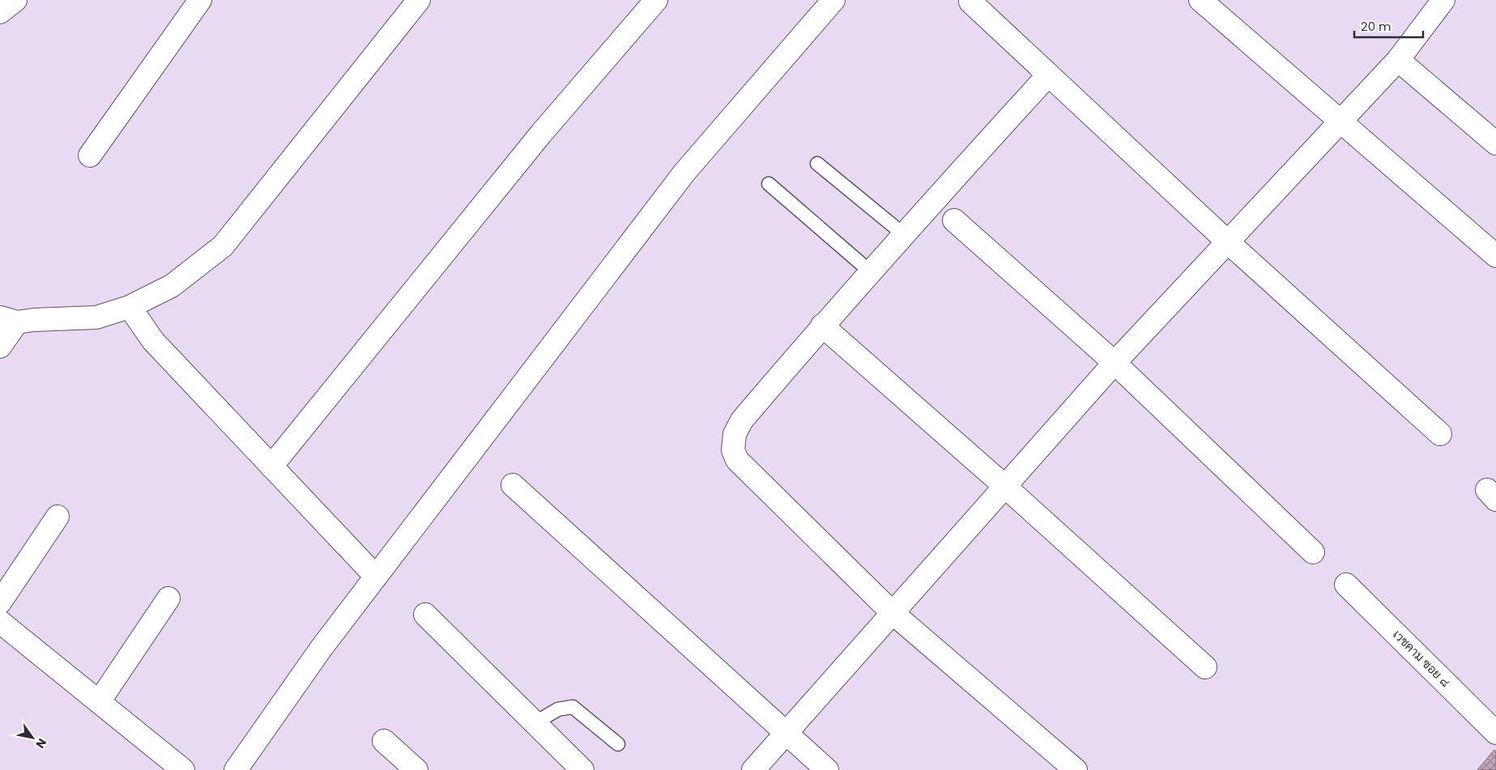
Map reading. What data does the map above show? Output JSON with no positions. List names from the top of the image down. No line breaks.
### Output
{"streets":{"street":["เวชคาม ซอย ๘"]},"scale_bar":"20 m","north":"bottom right"}
